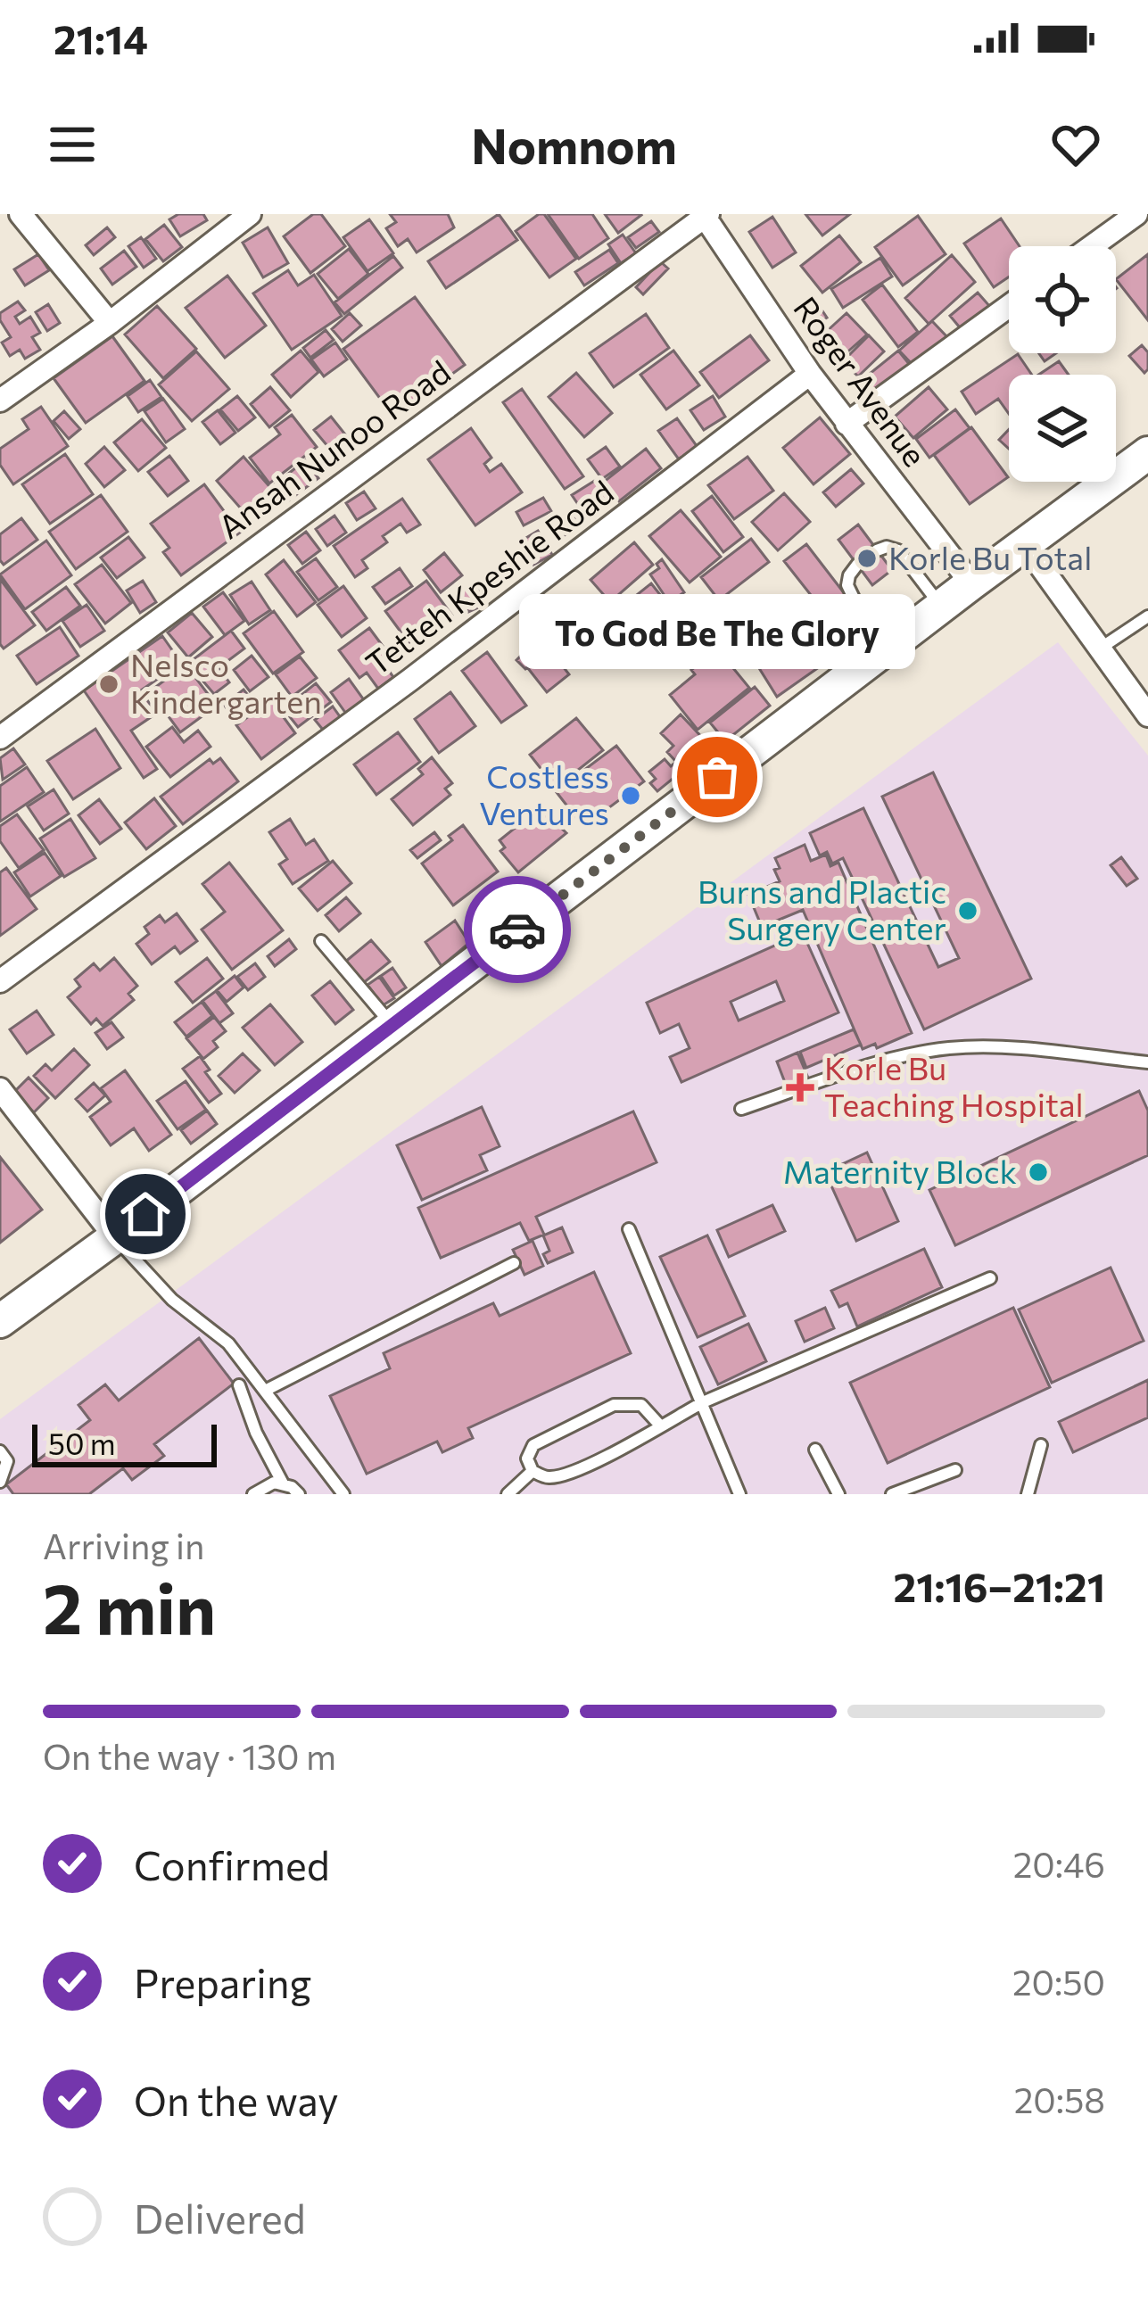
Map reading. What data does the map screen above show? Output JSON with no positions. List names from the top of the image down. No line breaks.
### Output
{"streets":{"street":["Roger Avenue","Ansah Nunoo Road","Tetteh Kpeshie Road"]},"crossings":[["Roger Avenue","Ansah Nunoo Road"],["Roger Avenue","Tetteh Kpeshie Road"]],"places":{"other":["Korle Bu Total","Nelsco Kindergarten","To God Be The Glory","Costless Ventures","Burns and Plactic Surgery Center","Maternity Block"],"health":["Korle Bu Teaching Hospital"]},"scale_bar":"50 m","page":{"status":"21:14","header":"Nomnom","bubble":"To God Be The Glory","scale":"50 m","heading":["2 min","Arriving in","21:16–21:21"],"bar":"On the way · 130 m","list":[["Confirmed","20:46"],["Preparing","20:50"],["On the way","20:58"],"Delivered"]}}
